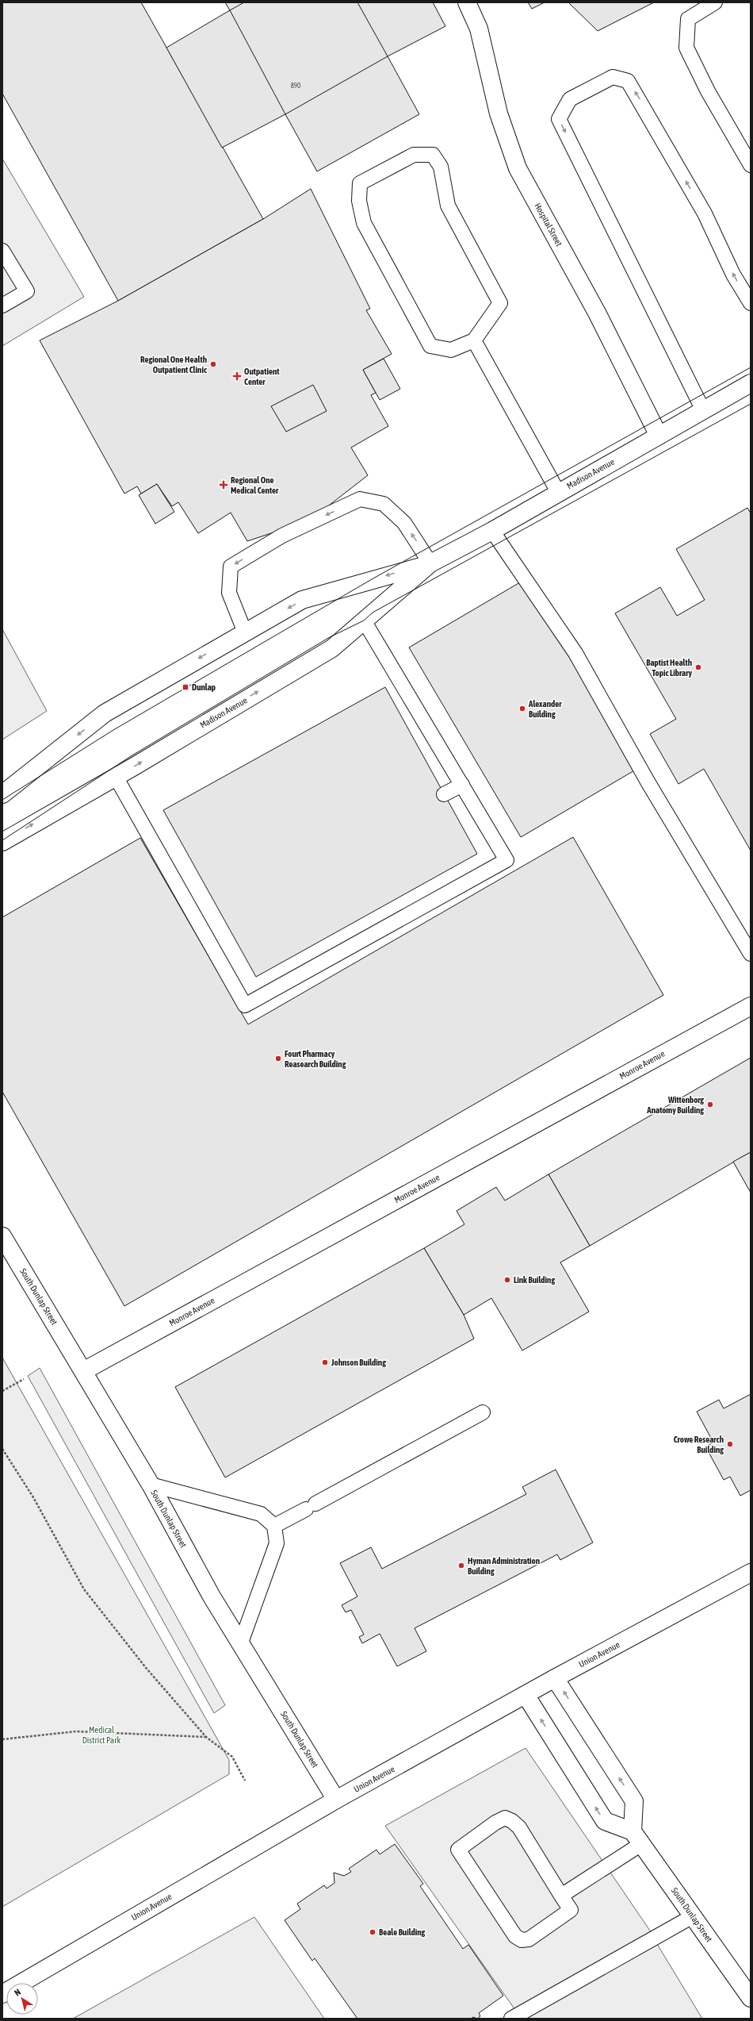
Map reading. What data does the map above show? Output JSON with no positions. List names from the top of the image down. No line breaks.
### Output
{"streets":{"street":["Hospital Street","Madison Avenue","Monroe Avenue","South Dunlap Street","Union Avenue"]},"crossings":[["Hospital Street","Madison Avenue"],["Monroe Avenue","South Dunlap Street"],["South Dunlap Street","Union Avenue"]],"parks":["Medical District Park"],"places":{"other":["Regional One Health Outpatient Clinic","Baptist Health Topic Library","Alexander Building","Fourt Pharmacy Reasearch Building","Wittenborg Anatomy Building","Link Building","Johnson Building","Crowe Research Building","Hyman Administration Building","Beale Building"],"health":["Outpatient Center","Regional One Medical Center"],"transit":["Dunlap"]},"house_numbers":["890"],"north":"top left"}
